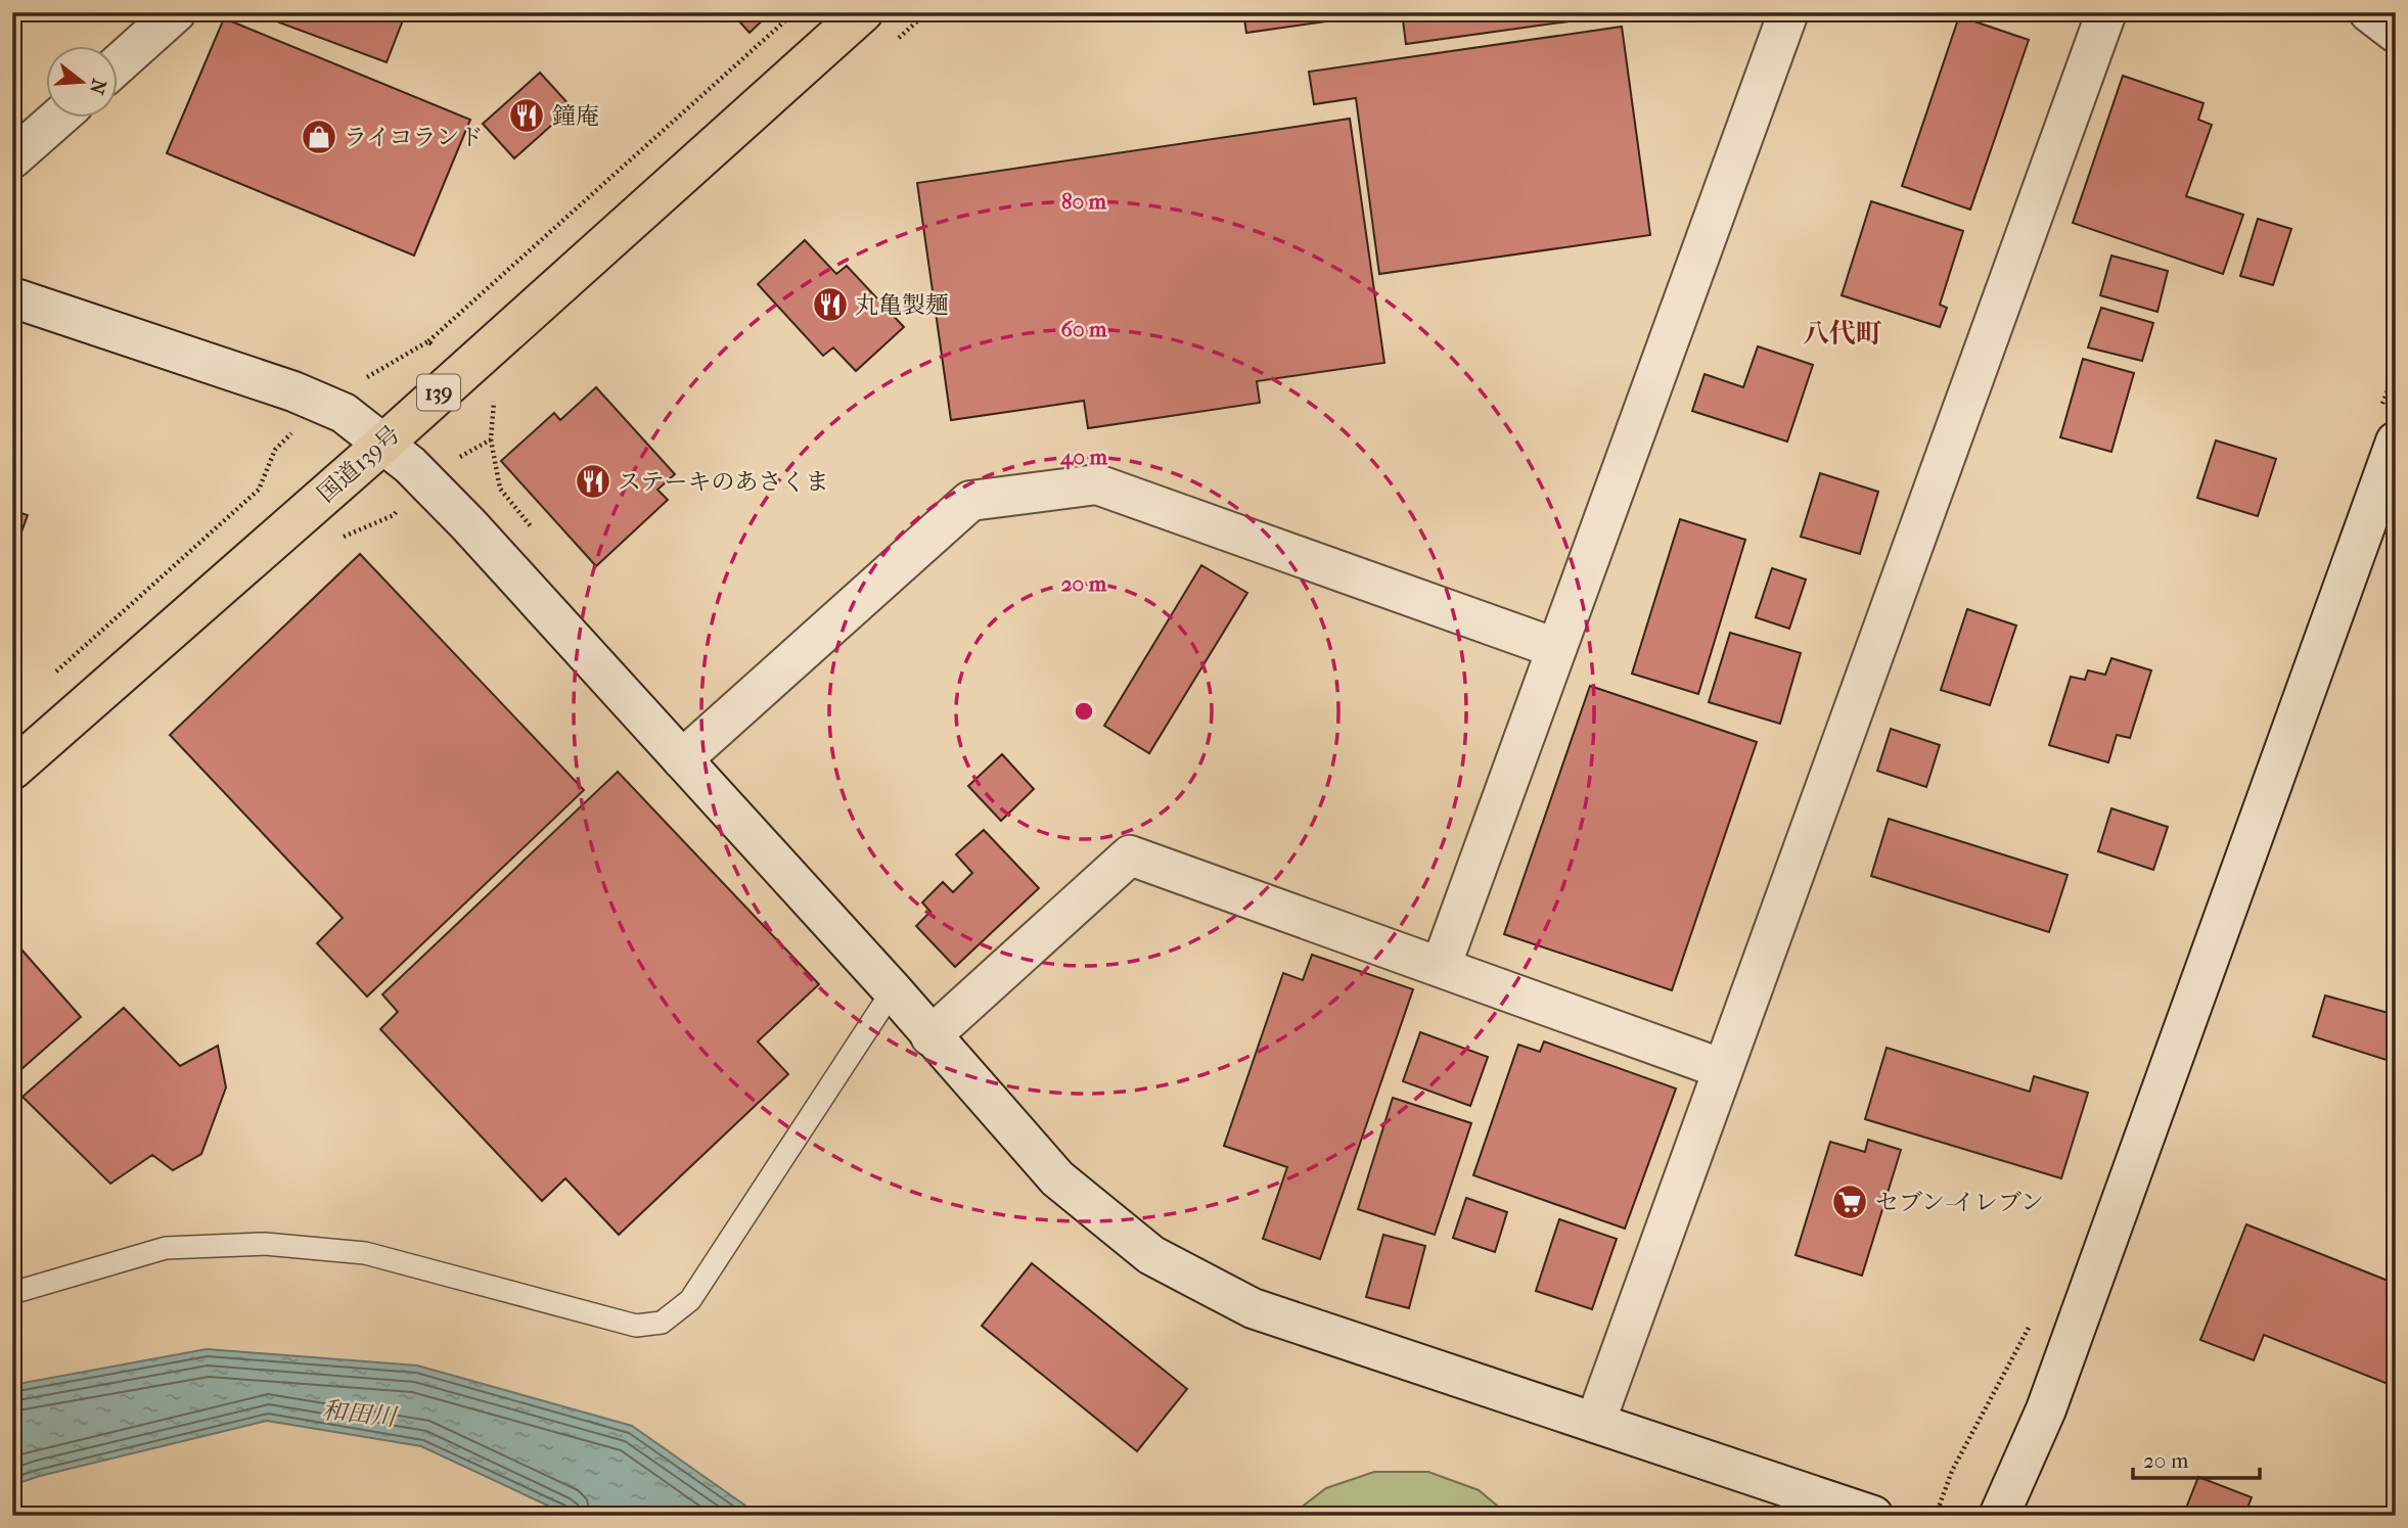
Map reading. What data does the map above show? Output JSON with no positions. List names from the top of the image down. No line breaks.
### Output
{"streets":{"highway":["139","国道139号"]},"districts":["八代町"],"water":["和田川"],"places":{"restaurant":["鐘庵","丸亀製麺","ステーキのあさくま"],"shop":["ライコランド"],"supermarket":["セブン-イレブン"]},"scale_bar":"20 m","north":"right","rings":["80 m","60 m","40 m","20 m"]}
